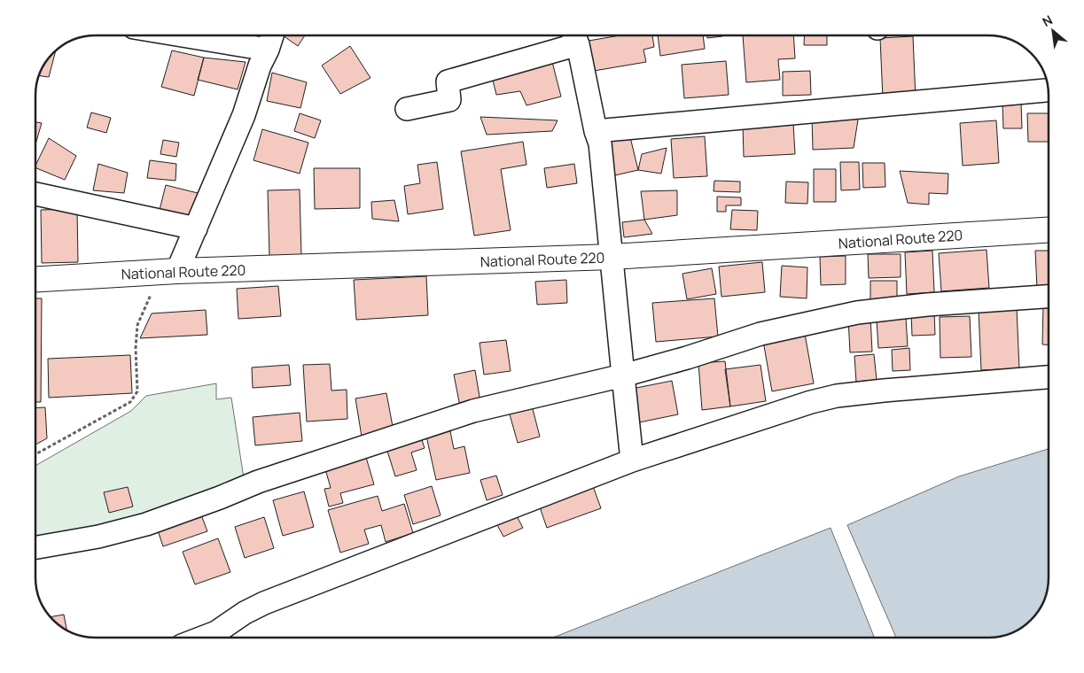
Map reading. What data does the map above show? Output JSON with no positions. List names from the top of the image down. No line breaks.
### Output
{"streets":{"highway":["National Route 220"]},"north":"top left"}
